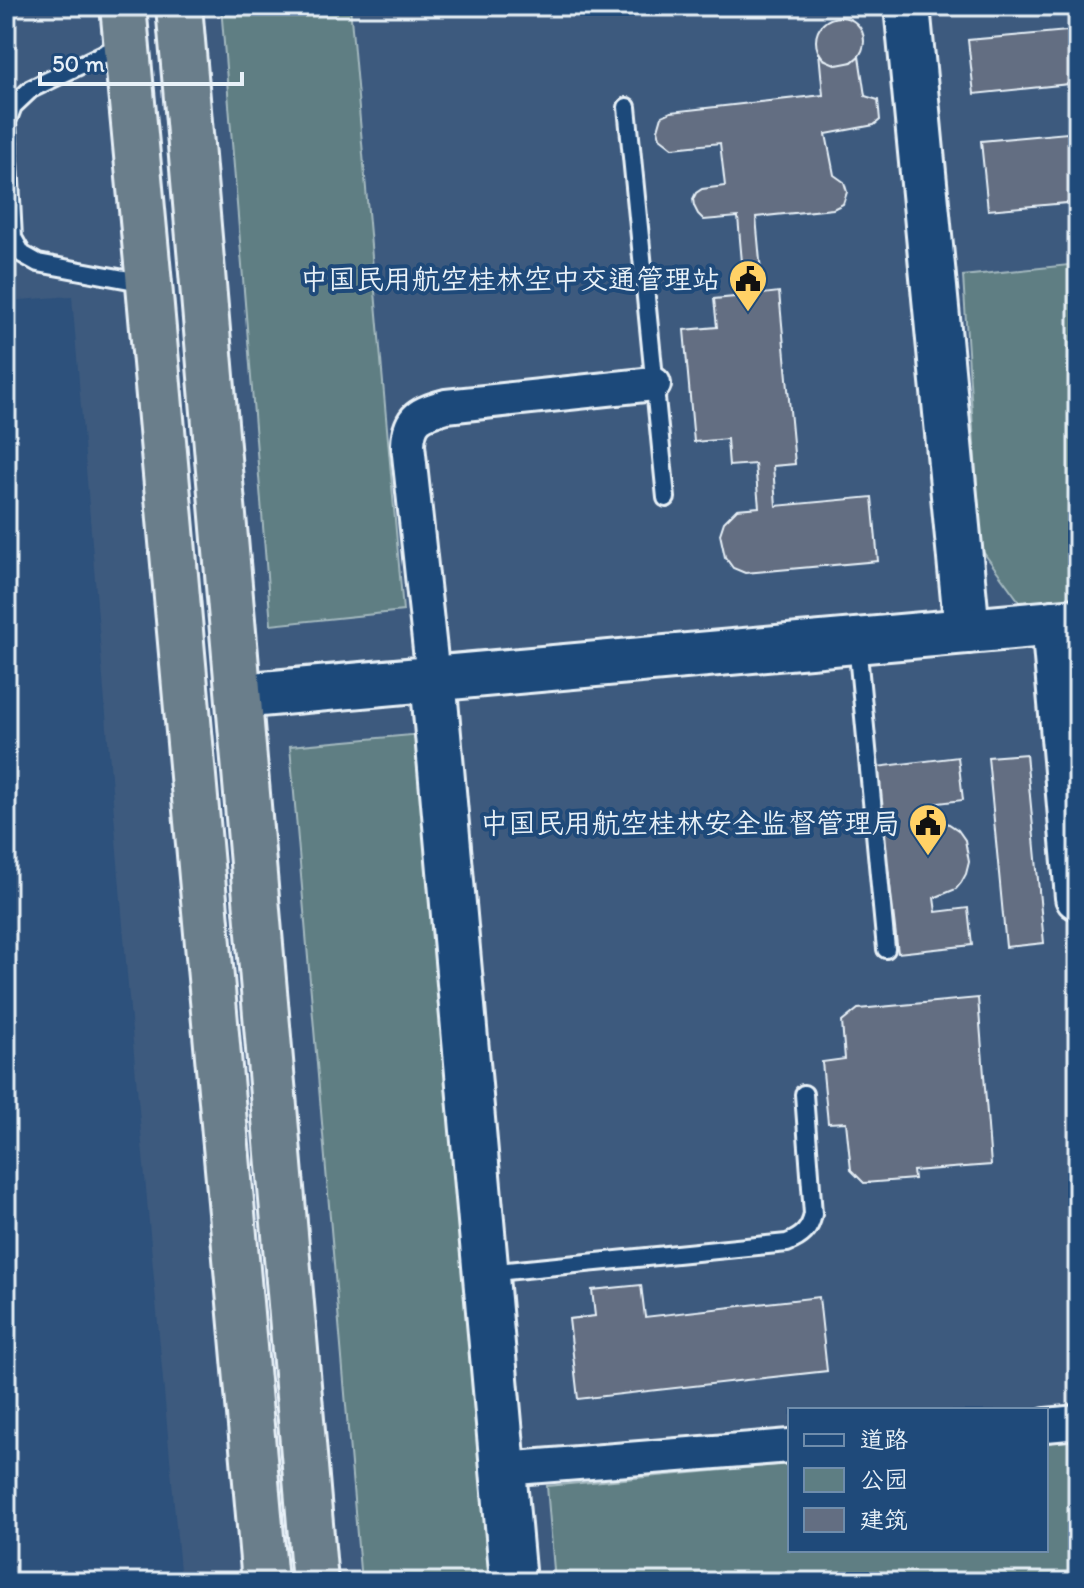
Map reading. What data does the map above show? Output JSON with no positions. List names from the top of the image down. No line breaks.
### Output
{"places":{"public building":["中国民用航空桂林空中交通管理站","中国民用航空桂林安全监督管理局"]},"legend":["道路","公园","建筑"],"scale_bar":"50 m"}
